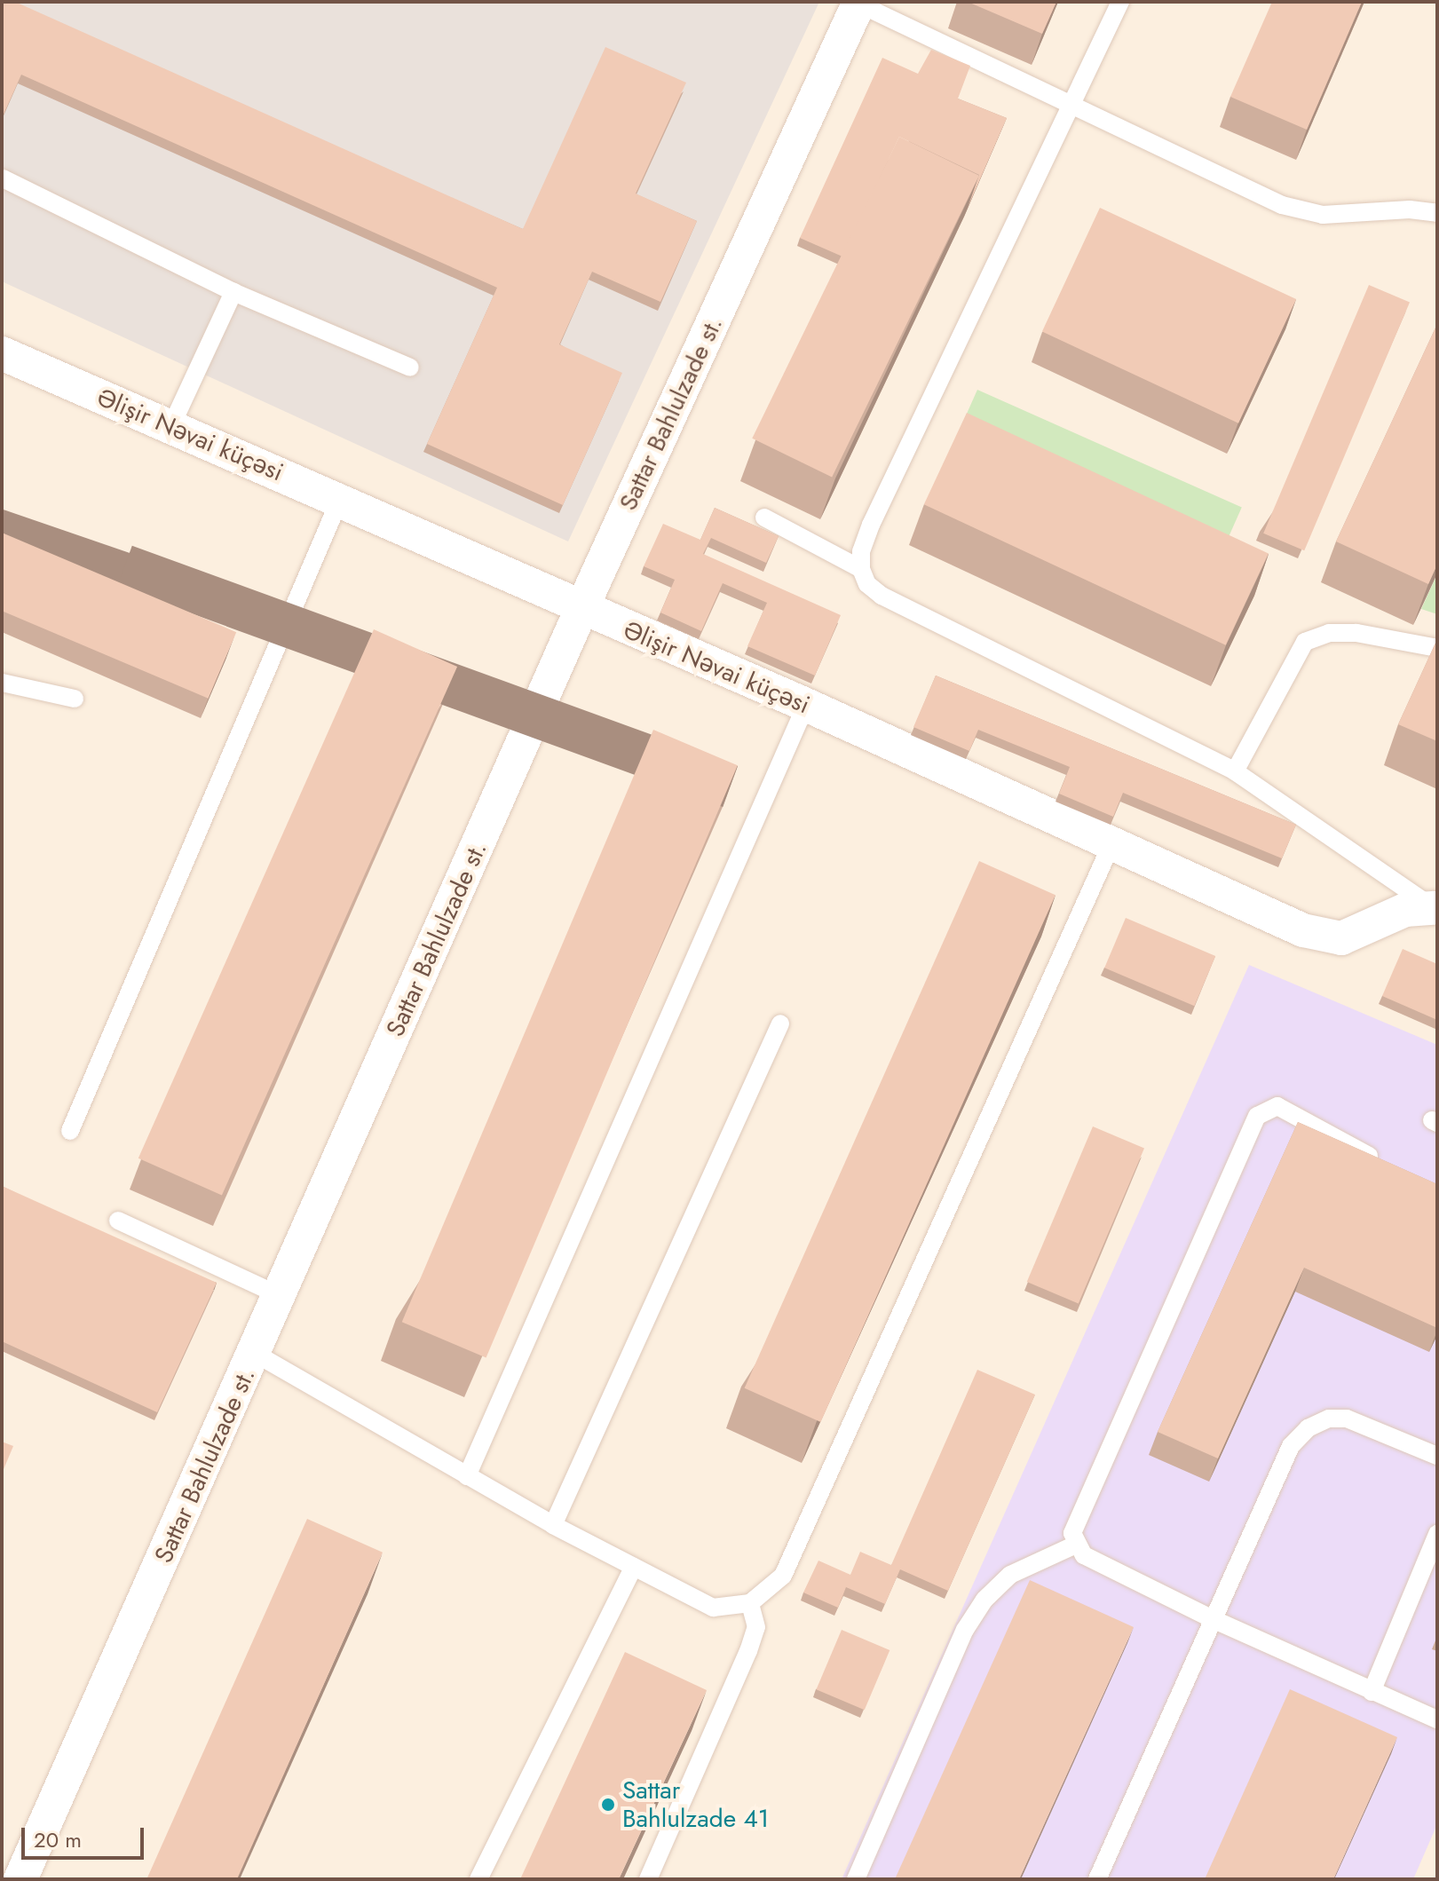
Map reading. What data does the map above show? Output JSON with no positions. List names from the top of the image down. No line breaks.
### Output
{"streets":{"street":["Sattar Bahlulzade st.","Əlişir Nəvai küçəsi"]},"crossings":[["Sattar Bahlulzade st.","Əlişir Nəvai küçəsi"]],"places":["Sattar Bahlulzade 41"],"scale_bar":"20 m"}
